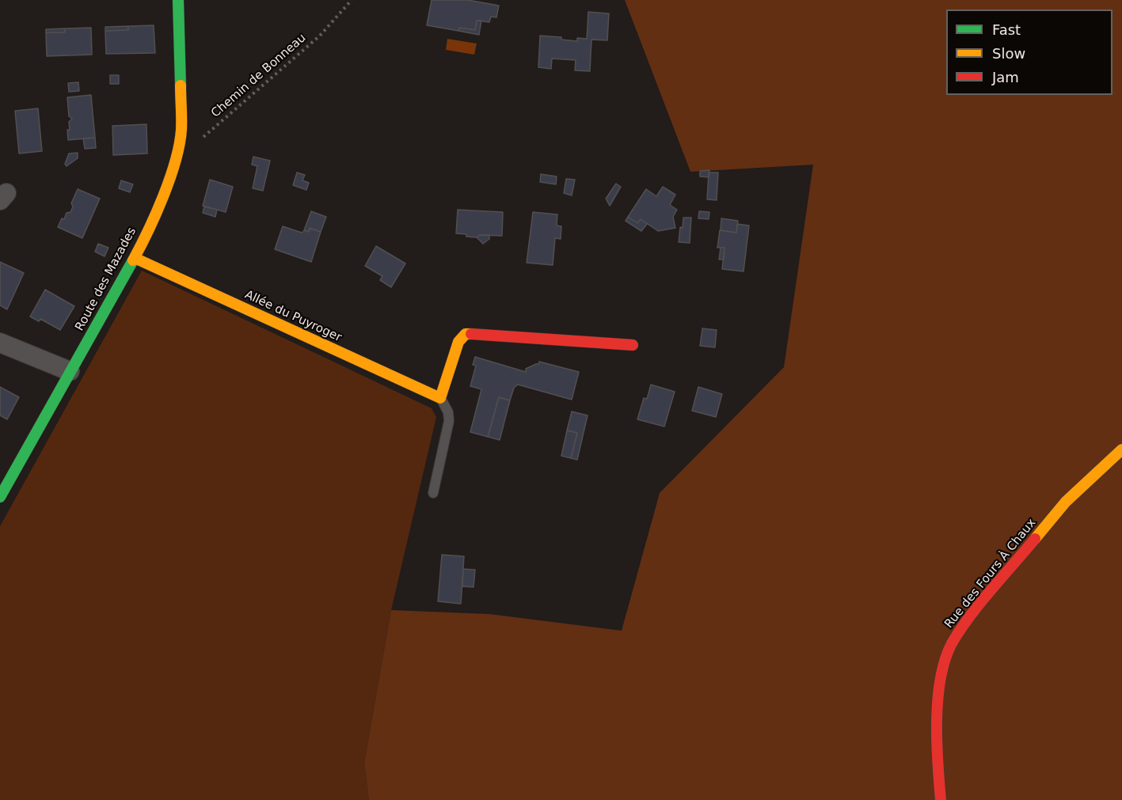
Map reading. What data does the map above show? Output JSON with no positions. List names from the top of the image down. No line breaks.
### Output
{"streets":{"street":["Route des Mazades","Allée du Puyroger","Rue des Fours À Chaux"],"path":["Chemin de Bonneau"]},"crossings":[["Route des Mazades","Allée du Puyroger"]],"legend":["Fast","Slow","Jam"]}
